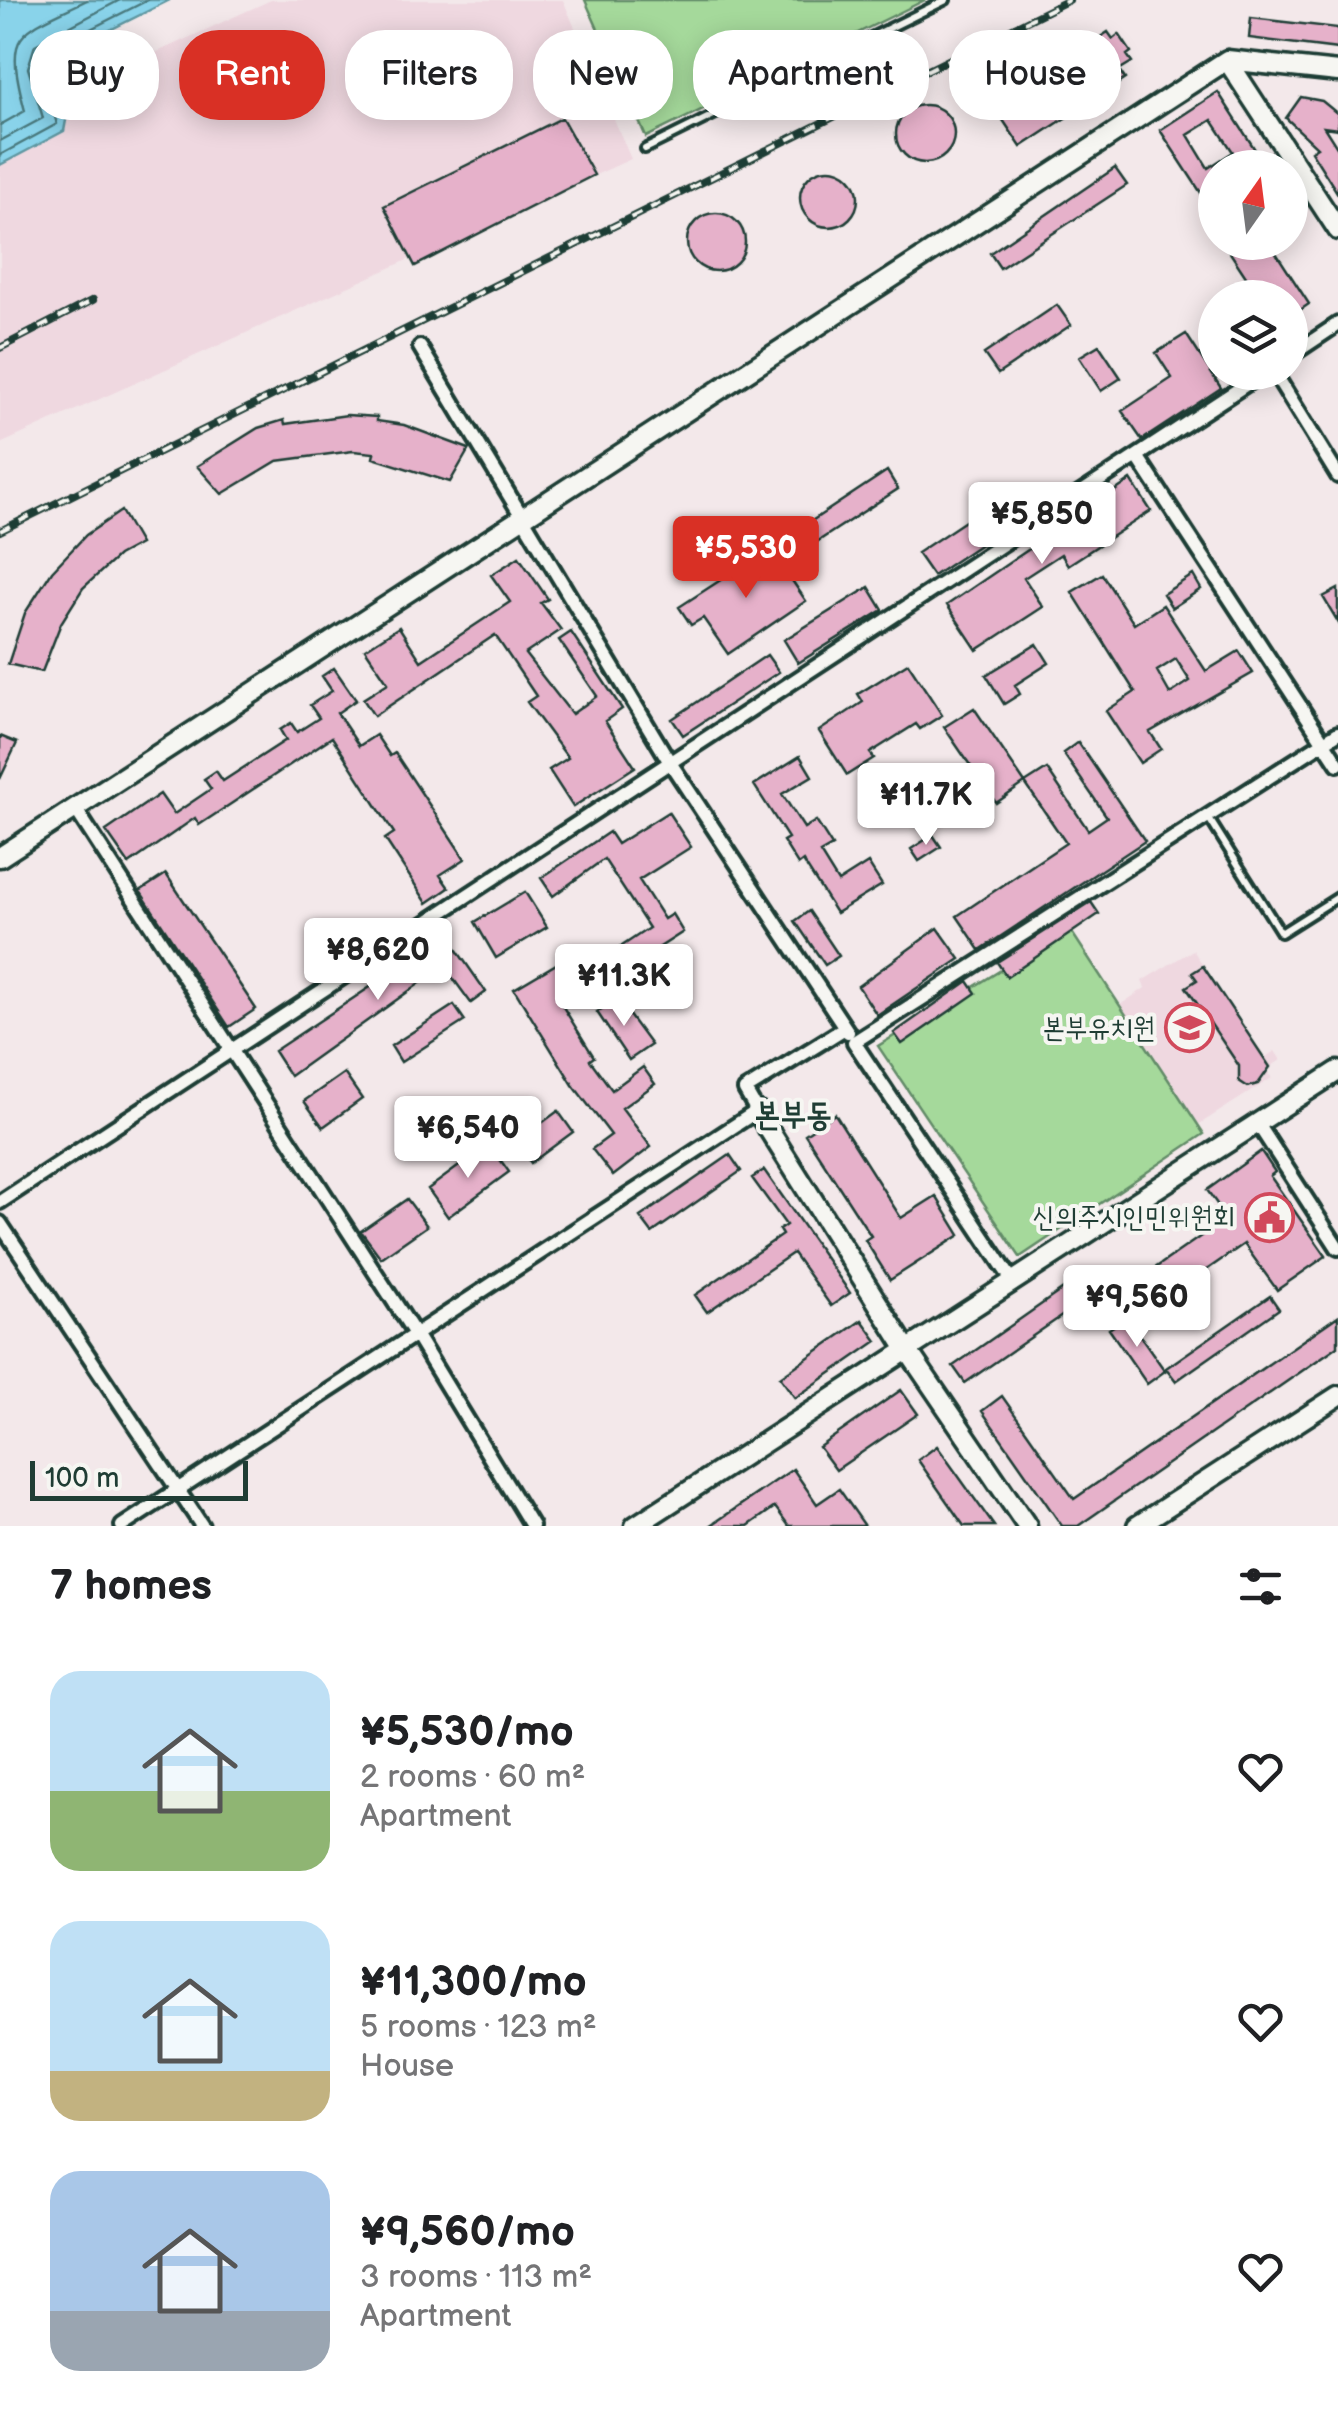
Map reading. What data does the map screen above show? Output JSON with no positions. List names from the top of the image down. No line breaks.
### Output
{"districts":["본부동"],"places":{"school or university":["본부유치원"],"public building":["신의주시인민위원회"]},"scale_bar":"100 m","north":"top","page":{"chip":["Buy","Rent","Filters","New","Apartment","House"],"price":["¥5,850","¥5,530","¥11.7K","¥8,620","¥11.3K","¥6,540","¥9,560"],"scale":"100 m","heading":"7 homes","list":[{"name":"¥5,530/mo","note":"2 rooms · 60 m² · Apartment"},{"name":"¥11,300/mo","note":"5 rooms · 123 m² · House"},{"name":"¥9,560/mo","note":"3 rooms · 113 m² · Apartment"}]}}
